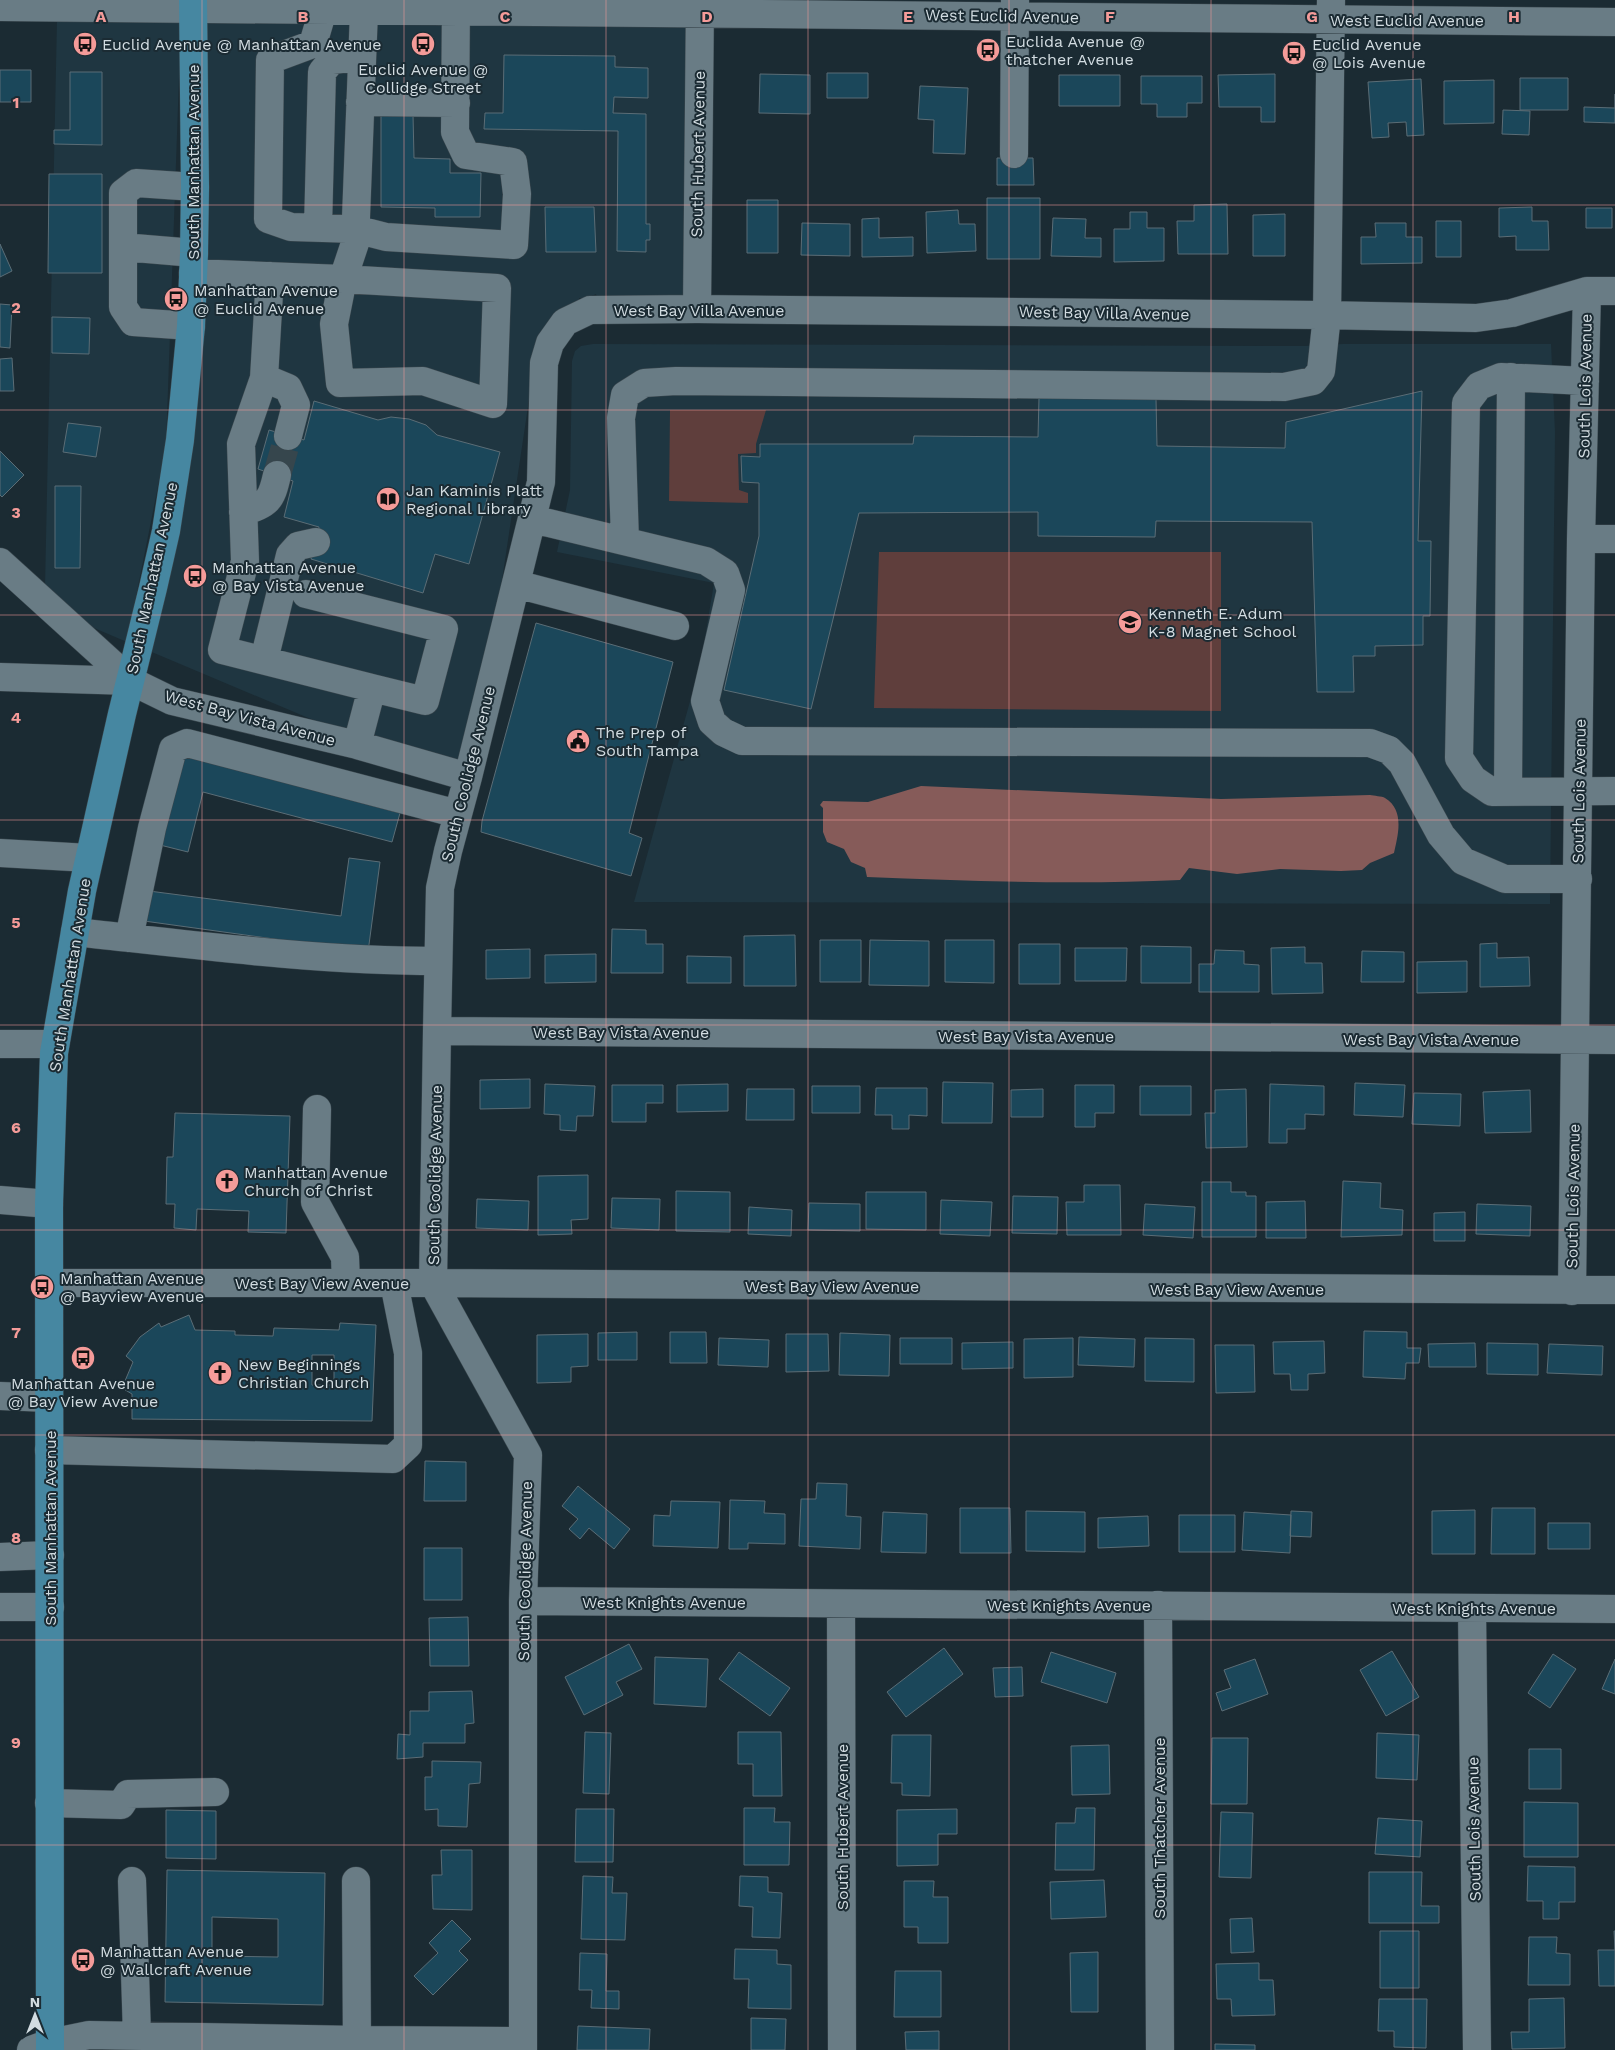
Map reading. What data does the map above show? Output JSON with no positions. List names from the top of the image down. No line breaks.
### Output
{"streets":{"main road":["South Manhattan Avenue"],"street":["West Euclid Avenue","South Hubert Avenue","West Bay Villa Avenue","South Lois Avenue","West Bay Vista Avenue","South Coolidge Avenue","West Bay View Avenue","West Knights Avenue","South Thatcher Avenue"]},"crossings":[["West Euclid Avenue","South Hubert Avenue"],["West Euclid Avenue","South Manhattan Avenue"],["South Hubert Avenue","West Bay Villa Avenue"],["South Hubert Avenue","West Knights Avenue"],["South Manhattan Avenue","West Bay Vista Avenue"],["South Manhattan Avenue","West Bay View Avenue"],["West Bay Villa Avenue","South Lois Avenue"],["West Bay Villa Avenue","South Coolidge Avenue"],["South Lois Avenue","West Bay Vista Avenue"],["South Lois Avenue","West Bay View Avenue"],["South Lois Avenue","West Knights Avenue"],["West Bay Vista Avenue","South Coolidge Avenue"],["South Coolidge Avenue","West Bay View Avenue"],["South Coolidge Avenue","West Knights Avenue"],["West Knights Avenue","South Thatcher Avenue"]],"places":{"bus stop":["Euclid Avenue @ Manhattan Avenue","Euclid Avenue @ Collidge Street","Euclida Avenue @ thatcher Avenue","Euclid Avenue @ Lois Avenue","Manhattan Avenue @ Euclid Avenue","Manhattan Avenue @ Bay Vista Avenue","Manhattan Avenue @ Bayview Avenue","Manhattan Avenue @ Bay View Avenue","Manhattan Avenue @ Wallcraft Avenue"],"library":["Jan Kaminis Platt Regional Library"],"school or university":["Kenneth E. Adum K-8 Magnet School"],"public building":["The Prep of South Tampa"],"church":["Manhattan Avenue Church of Christ","New Beginnings Christian Church"]},"north":"top","grid":{"columns":["A","B","C","D","E","F","G","H"],"rows":["1","2","3","4","5","6","7","8","9"]}}
